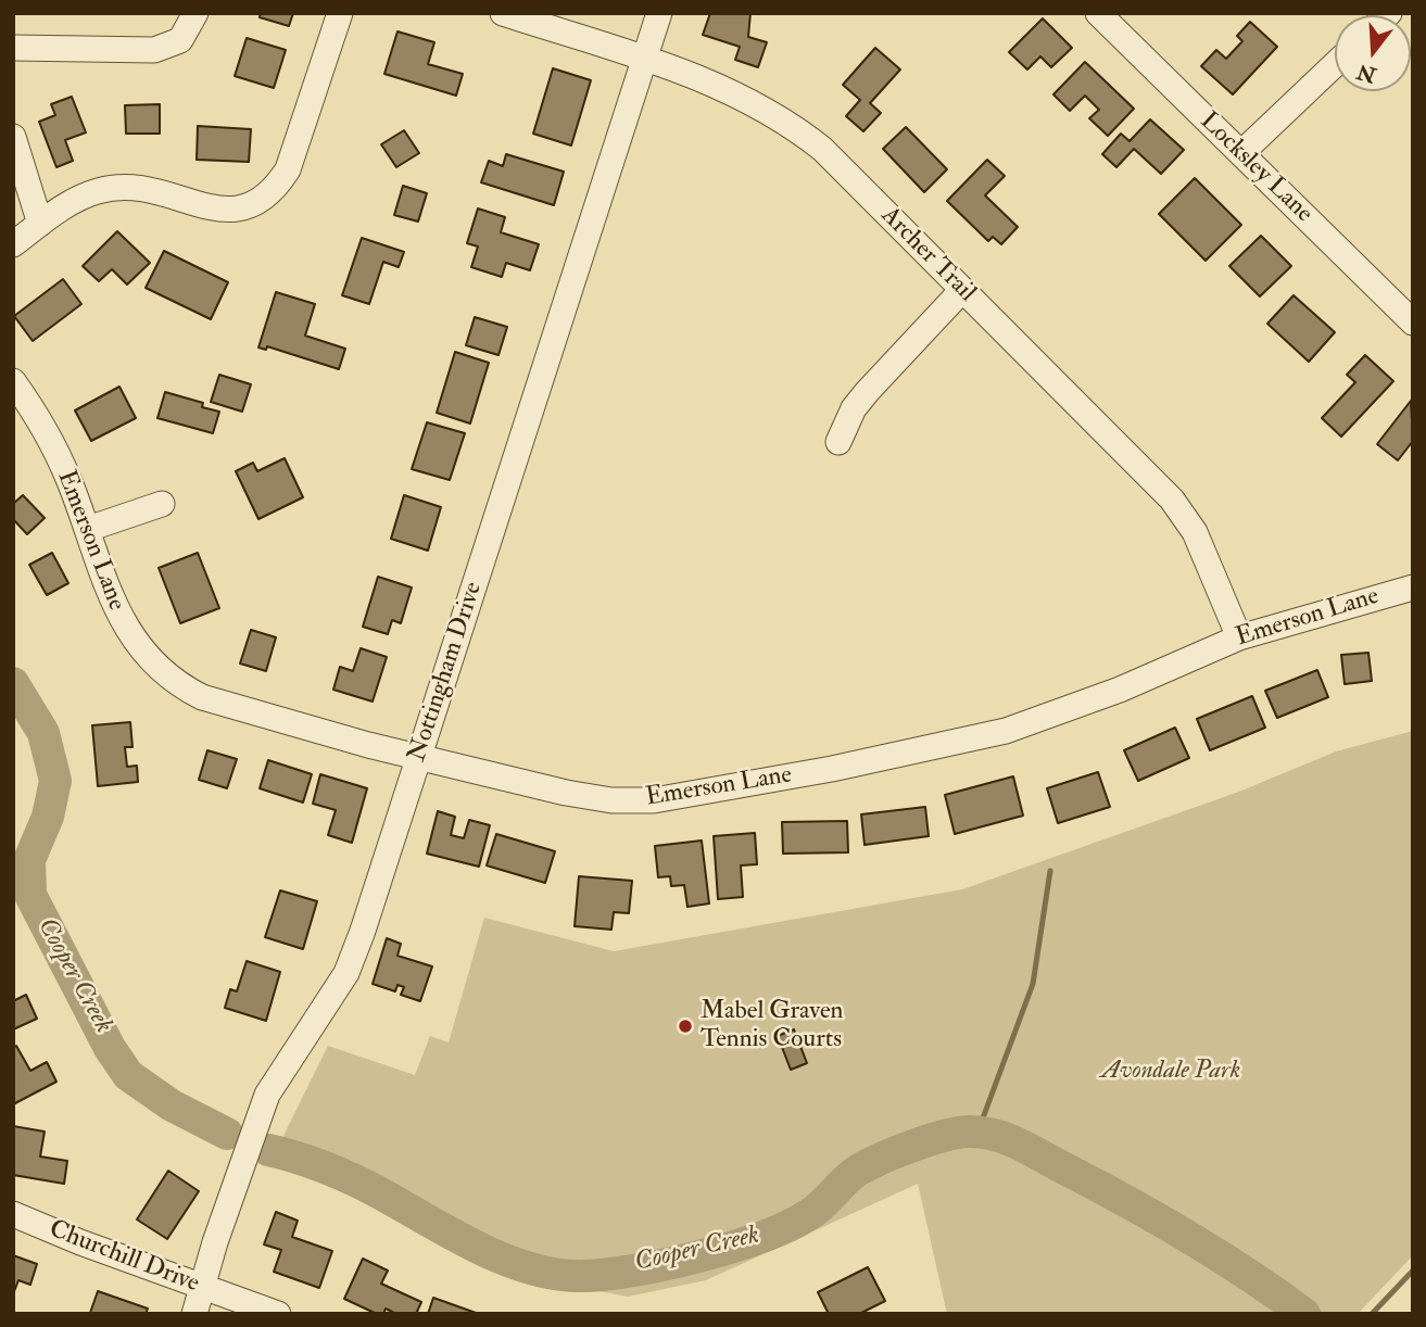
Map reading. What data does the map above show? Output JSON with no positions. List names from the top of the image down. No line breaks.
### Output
{"streets":{"street":["Locksley Lane","Archer Trail","Emerson Lane","Nottingham Drive","Churchill Drive"]},"crossings":[["Archer Trail","Emerson Lane"],["Archer Trail","Nottingham Drive"],["Emerson Lane","Nottingham Drive"],["Nottingham Drive","Churchill Drive"]],"water":["Cooper Creek"],"parks":["Avondale Park"],"places":["Mabel Graven Tennis Courts"],"north":"bottom"}
